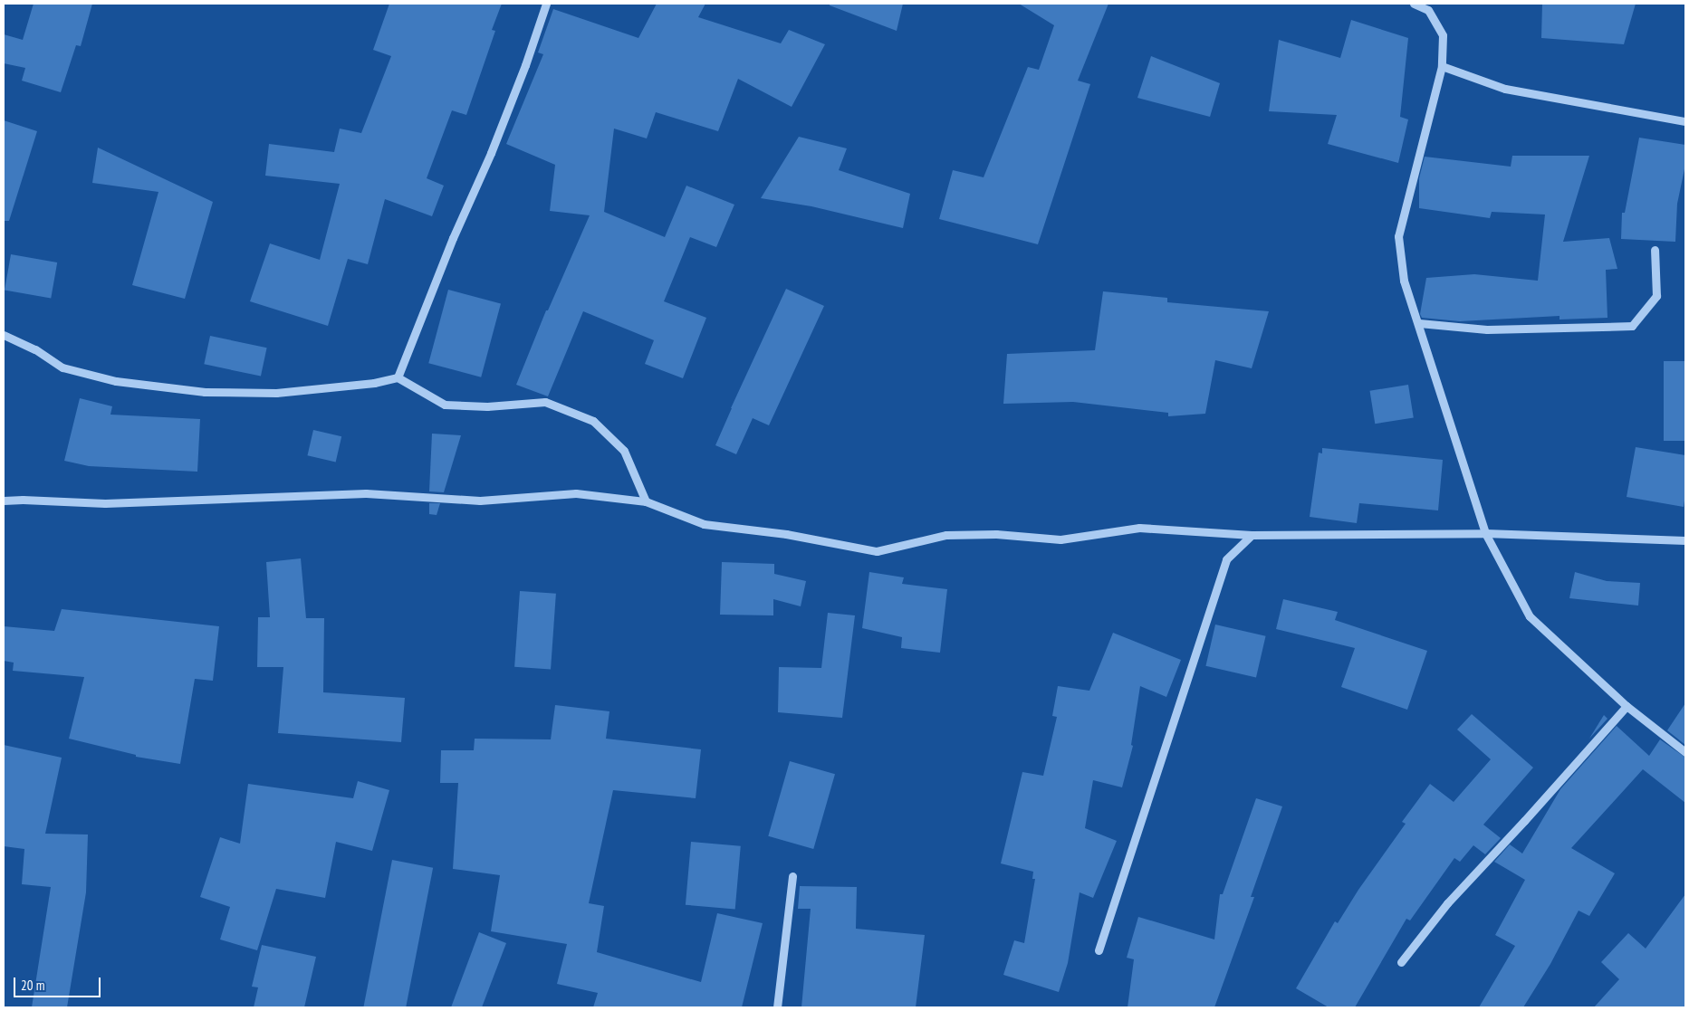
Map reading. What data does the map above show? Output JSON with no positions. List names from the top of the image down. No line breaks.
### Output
{"scale_bar":"20 m"}
